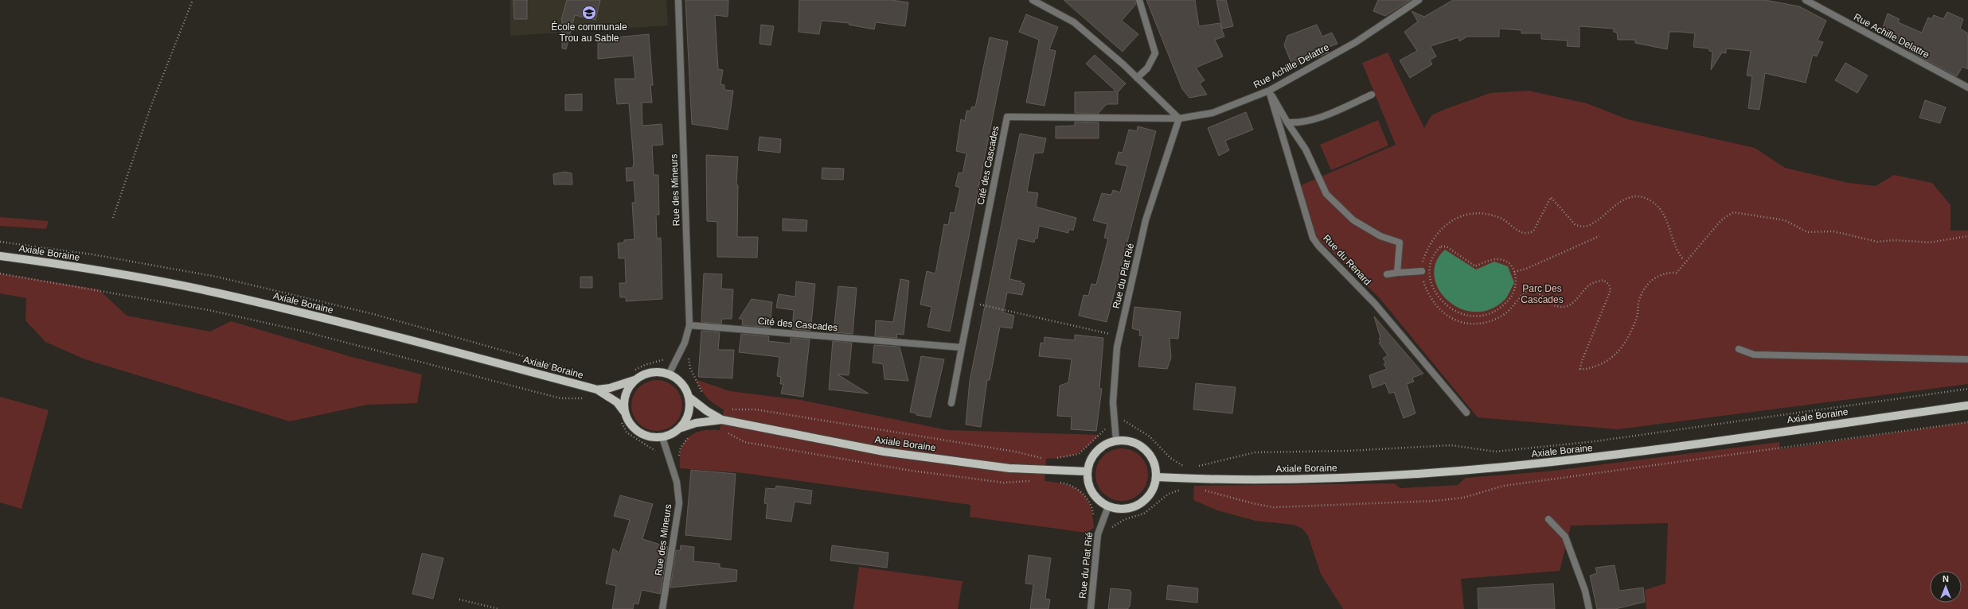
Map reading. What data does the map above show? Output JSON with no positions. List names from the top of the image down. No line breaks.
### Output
{"streets":{"main road":["Axiale Boraine"],"street":["Rue Achille Delattre","Cité des Cascades","Rue des Mineurs","Rue du Renard","Rue du Plat Rié"]},"crossings":[["Rue Achille Delattre","Cité des Cascades"],["Rue Achille Delattre","Rue du Renard"],["Rue Achille Delattre","Rue du Plat Rié"],["Cité des Cascades","Rue des Mineurs"],["Cité des Cascades","Rue du Plat Rié"],["Axiale Boraine","Rue du Plat Rié"]],"parks":["Parc Des Cascades"],"places":{"school or university":["École communale Trou au Sable"]},"north":"top"}
